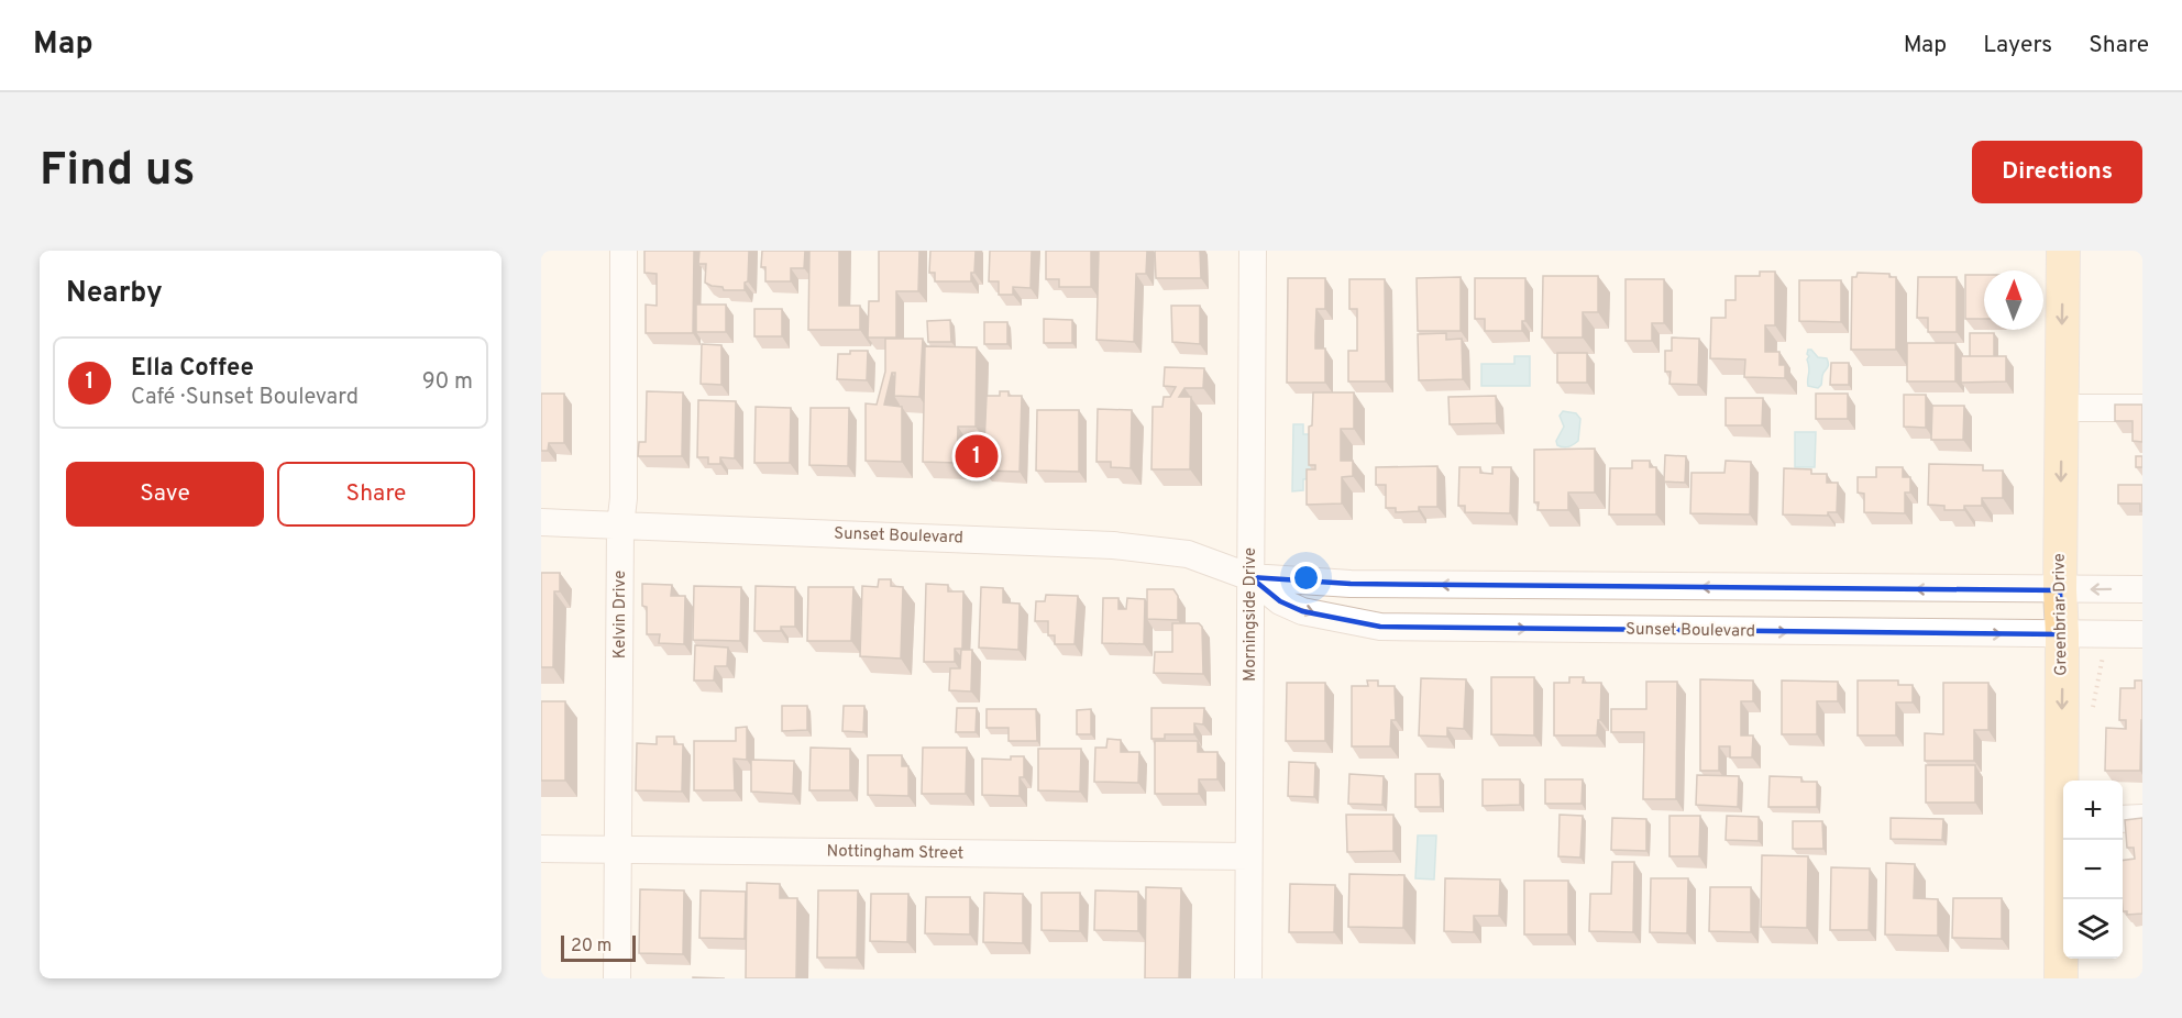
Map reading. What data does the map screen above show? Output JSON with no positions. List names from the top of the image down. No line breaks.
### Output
{"streets":{"main road":["Greenbriar Drive"],"street":["Sunset Boulevard","Kelvin Drive","Morningside Drive","Nottingham Street"]},"crossings":[["Sunset Boulevard","Kelvin Drive"],["Sunset Boulevard","Morningside Drive"],["Sunset Boulevard","Greenbriar Drive"],["Kelvin Drive","Nottingham Street"],["Morningside Drive","Nottingham Street"]],"one_way":["Greenbriar Drive"],"scale_bar":"20 m","north":"top","page":{"header":"Map","nav":["Map","Layers","Share"],"buttons":["Directions",["Save","Share"]],"title":"Find us","heading":"Nearby","list":[{"mark":"1","name":"Ella Coffee","note":"Café · Sunset Boulevard","value":"90 m"}],"pins":"1","map_buttons":["+","−"],"scale":"20 m"}}
